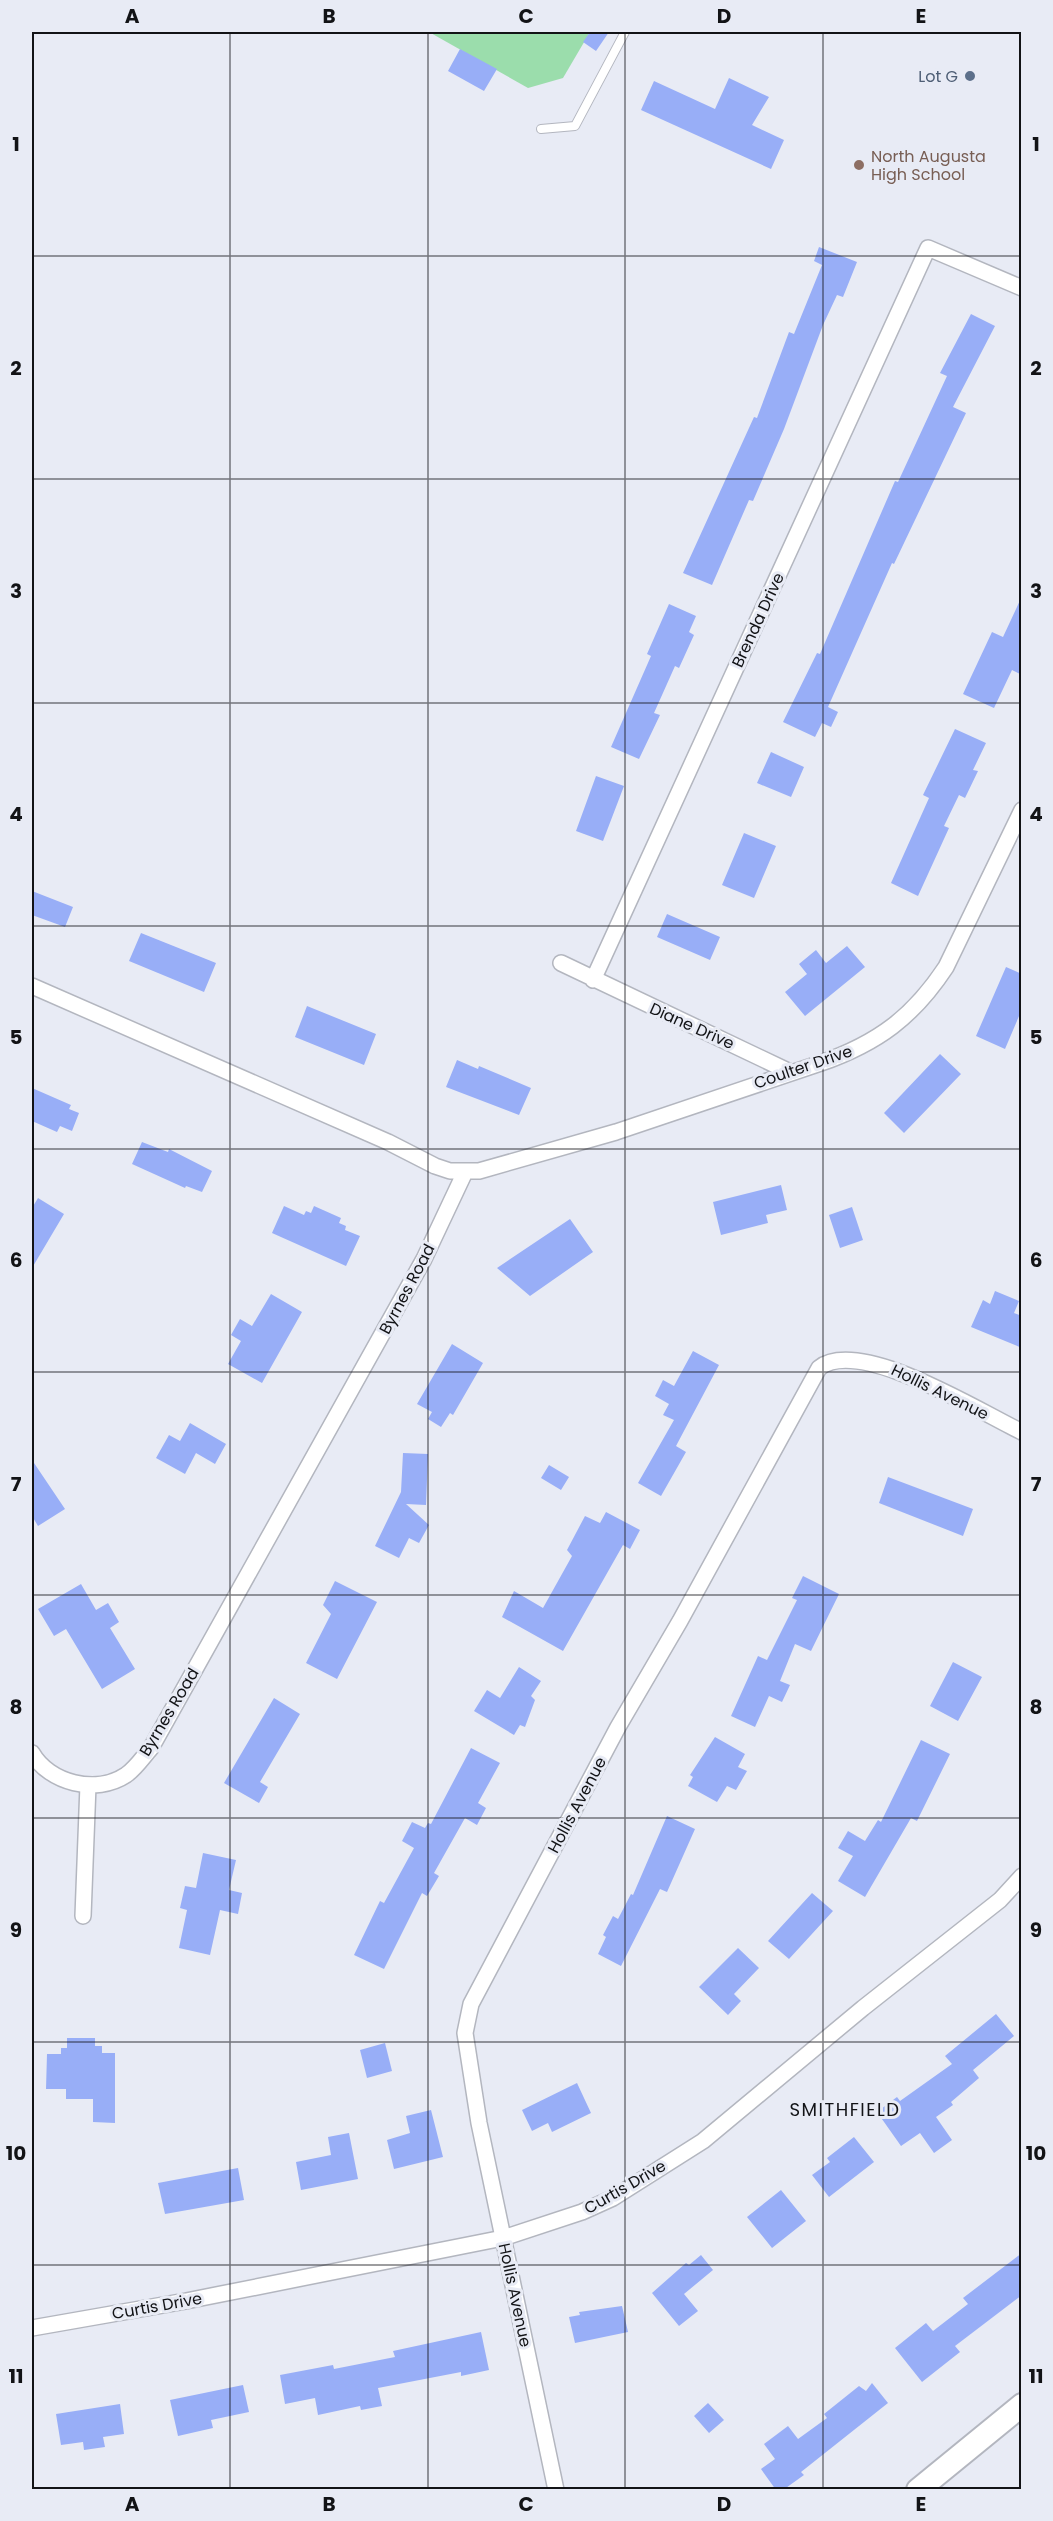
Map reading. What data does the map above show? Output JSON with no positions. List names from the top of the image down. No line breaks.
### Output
{"streets":{"street":["Brenda Drive","Diane Drive","Coulter Drive","Byrnes Road","Hollis Avenue","Curtis Drive"]},"crossings":[["Brenda Drive","Diane Drive"],["Diane Drive","Coulter Drive"],["Coulter Drive","Byrnes Road"],["Hollis Avenue","Curtis Drive"]],"districts":["SMITHFIELD"],"places":["Lot G","North Augusta High School"],"grid":{"columns":["A","B","C","D","E"],"rows":["1","2","3","4","5","6","7","8","9","10","11"]}}
